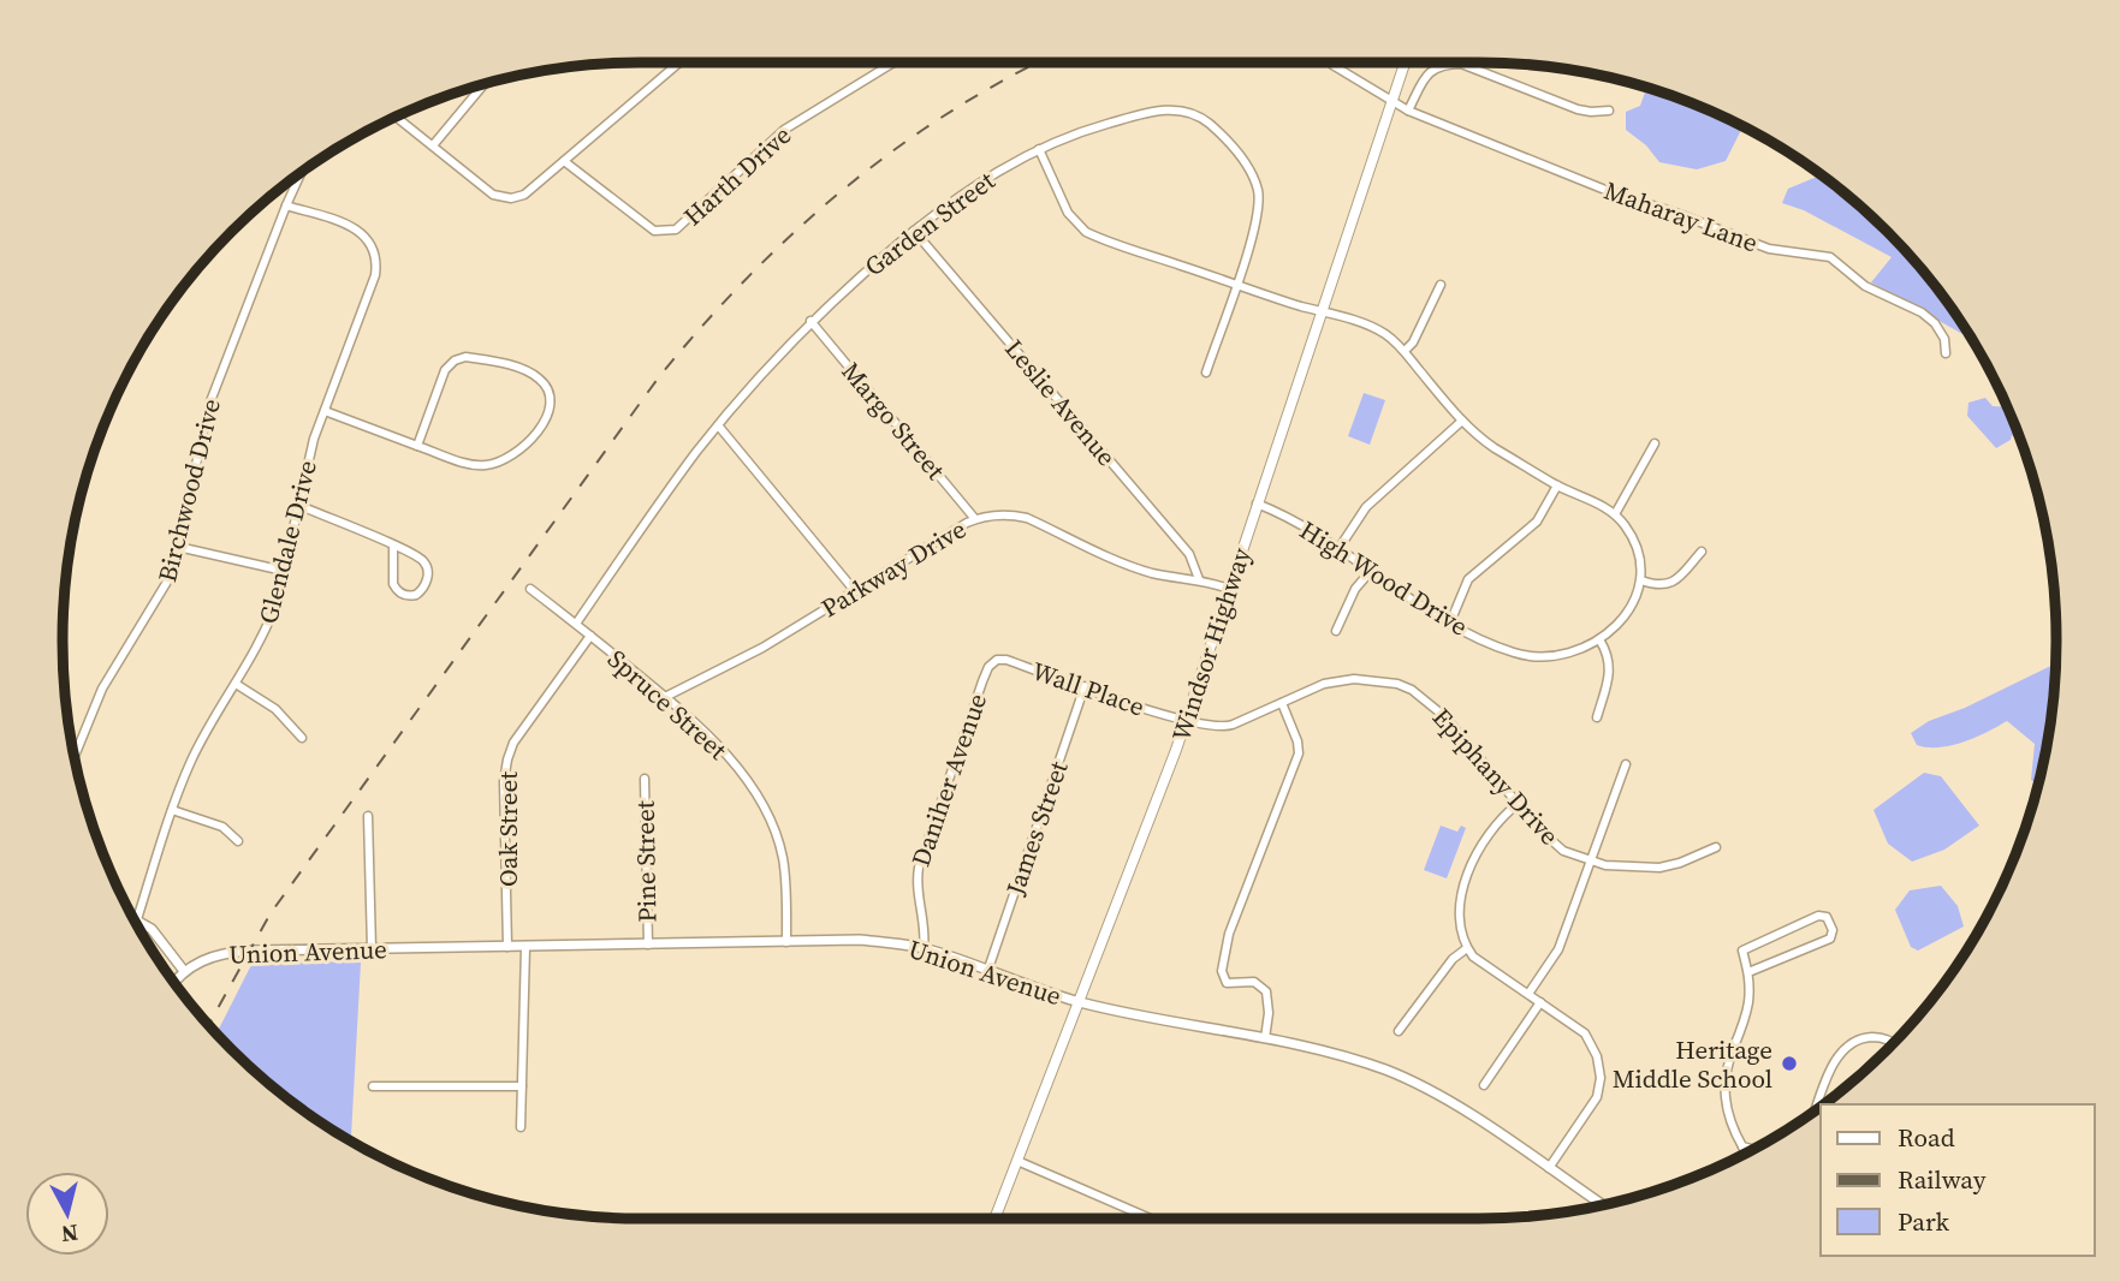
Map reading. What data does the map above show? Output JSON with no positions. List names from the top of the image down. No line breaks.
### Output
{"streets":{"main road":["Windsor Highway"],"street":["Harth Drive","Maharay Lane","Garden Street","Leslie Avenue","Margo Street","Birchwood Drive","Glendale Drive","Parkway Drive","High Wood Drive","Wall Place","Spruce Street","Epiphany Drive","Daniher Avenue","James Street","Oak Street","Pine Street","Union Avenue"]},"crossings":[["Maharay Lane","Windsor Highway"],["Garden Street","Leslie Avenue"],["Garden Street","Margo Street"],["Garden Street","Spruce Street"],["Leslie Avenue","Parkway Drive"],["Margo Street","Parkway Drive"],["Birchwood Drive","Glendale Drive"],["Parkway Drive","Windsor Highway"],["Parkway Drive","Spruce Street"],["High Wood Drive","Windsor Highway"],["Windsor Highway","Wall Place"],["Windsor Highway","Epiphany Drive"],["Windsor Highway","Union Avenue"],["Wall Place","Epiphany Drive"],["Wall Place","Daniher Avenue"],["Wall Place","James Street"],["Spruce Street","Oak Street"],["Spruce Street","Union Avenue"],["Daniher Avenue","Union Avenue"],["James Street","Union Avenue"],["Oak Street","Union Avenue"],["Pine Street","Union Avenue"]],"places":["Heritage Middle School"],"legend":["Road","Railway","Park"],"north":"bottom"}
